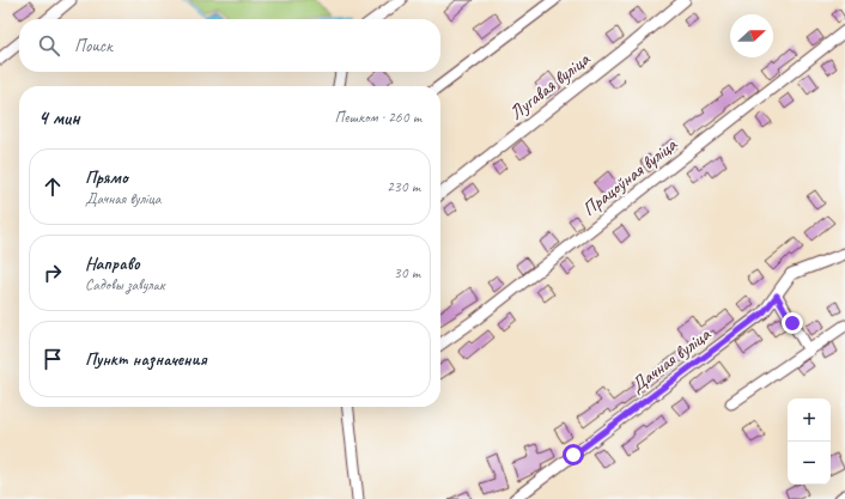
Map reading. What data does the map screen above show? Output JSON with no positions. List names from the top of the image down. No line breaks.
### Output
{"streets":{"street":["Лугавая вуліца","Працоўная вуліца","Дачная вуліца"]},"north":"right","page":{"search":"Поиск","heading":["4 мин","Пешком · 260 m"],"list":[["Прямо","Дачная вуліца","230 m"],["Направо","Садовы завулак","30 m"],"Пункт назначения"],"map_buttons":["+","−"]}}
